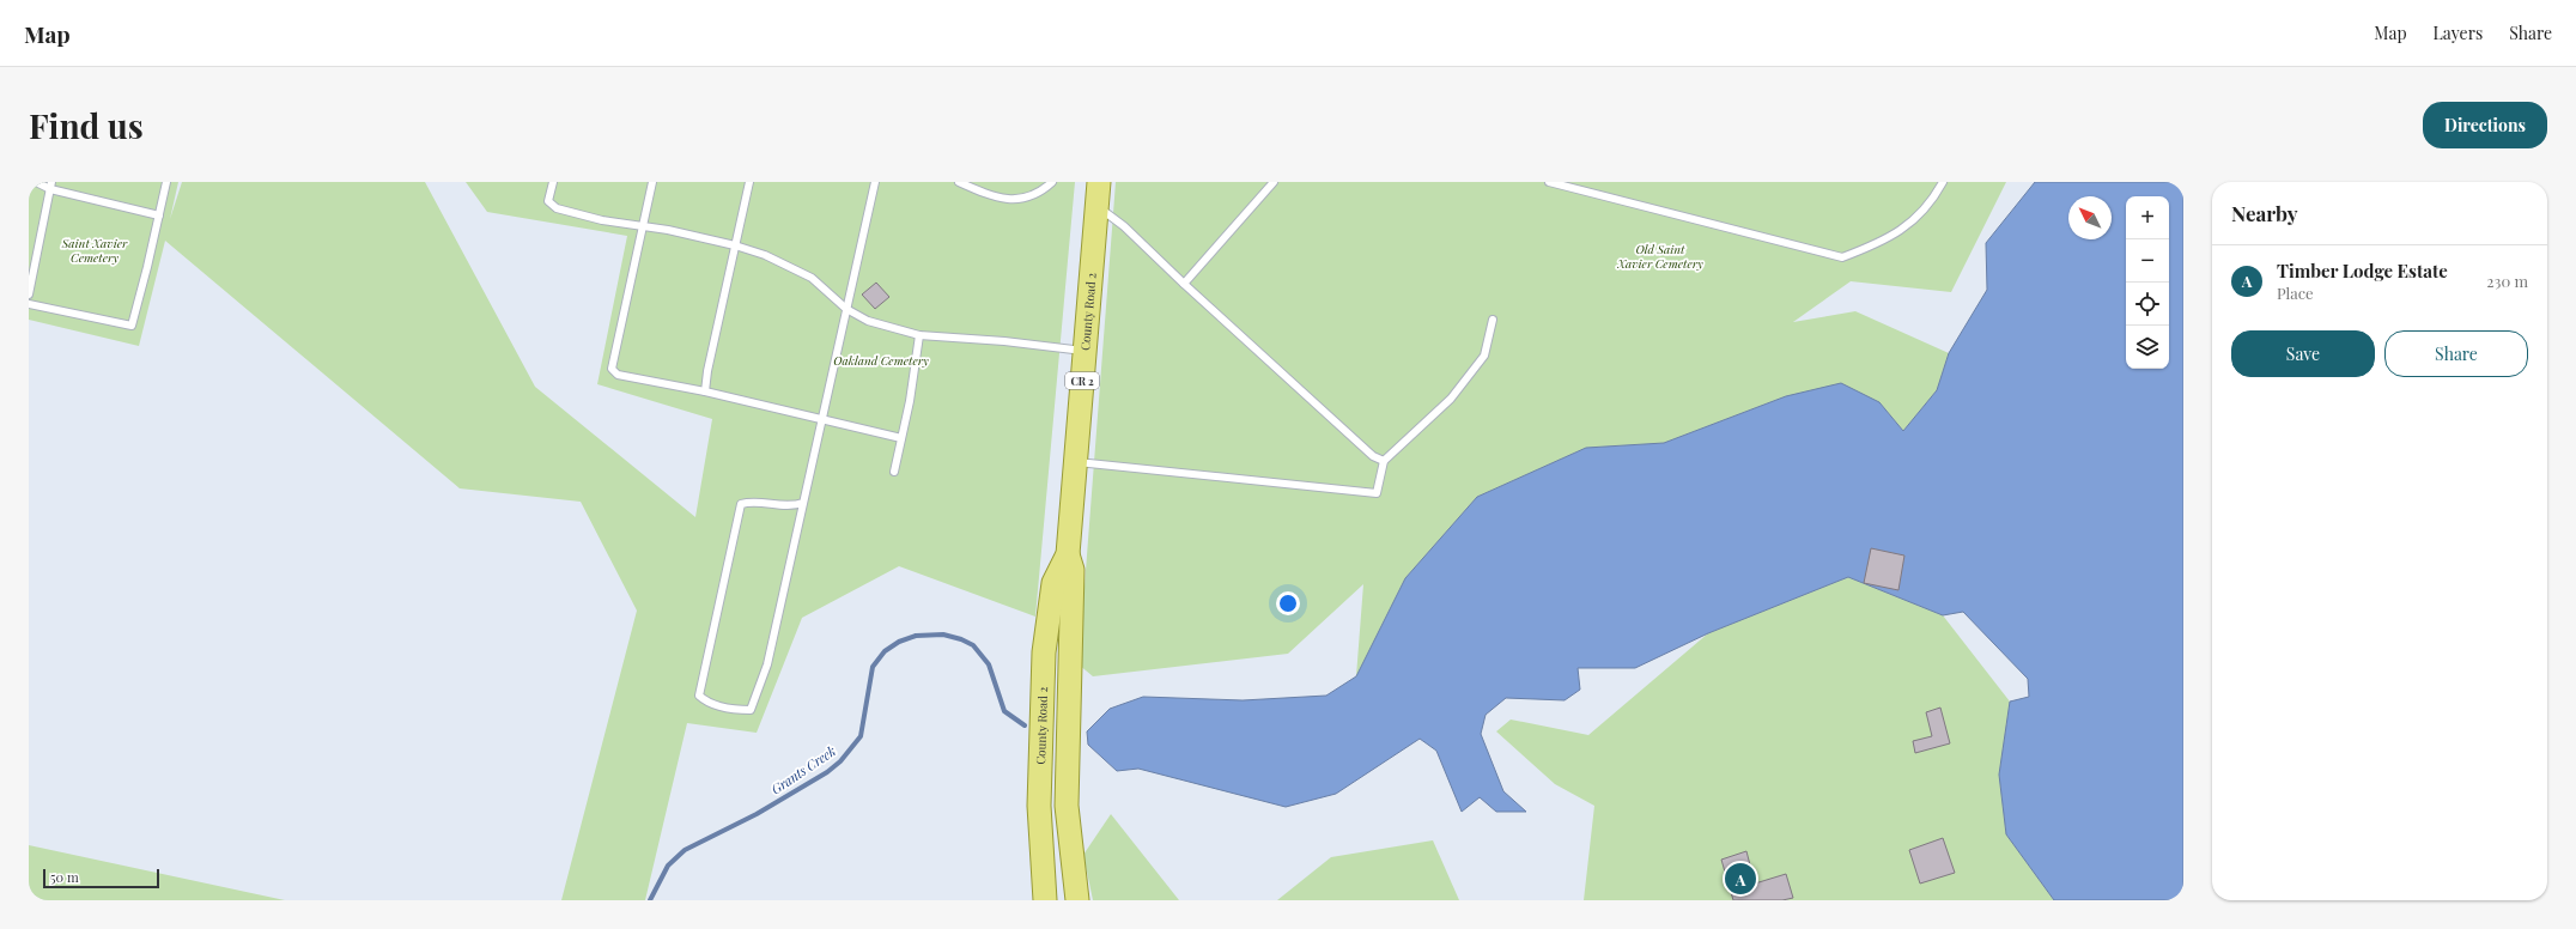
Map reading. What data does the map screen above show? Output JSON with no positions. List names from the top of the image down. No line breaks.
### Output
{"streets":{"main road":["County Road 2","CR 2"]},"water":["Grants Creek"],"parks":["Saint Xavier Cemetery","Old Saint Xavier Cemetery","Oakland Cemetery"],"scale_bar":"50 m","north":"top left","page":{"header":"Map","nav":["Map","Layers","Share"],"buttons":["Directions",["Save","Share"]],"title":"Find us","heading":"Nearby","map_buttons":["+","−"],"list":[{"mark":"A","name":"Timber Lodge Estate","note":"Place","value":"230 m"}],"pins":"A","scale":"50 m"}}
